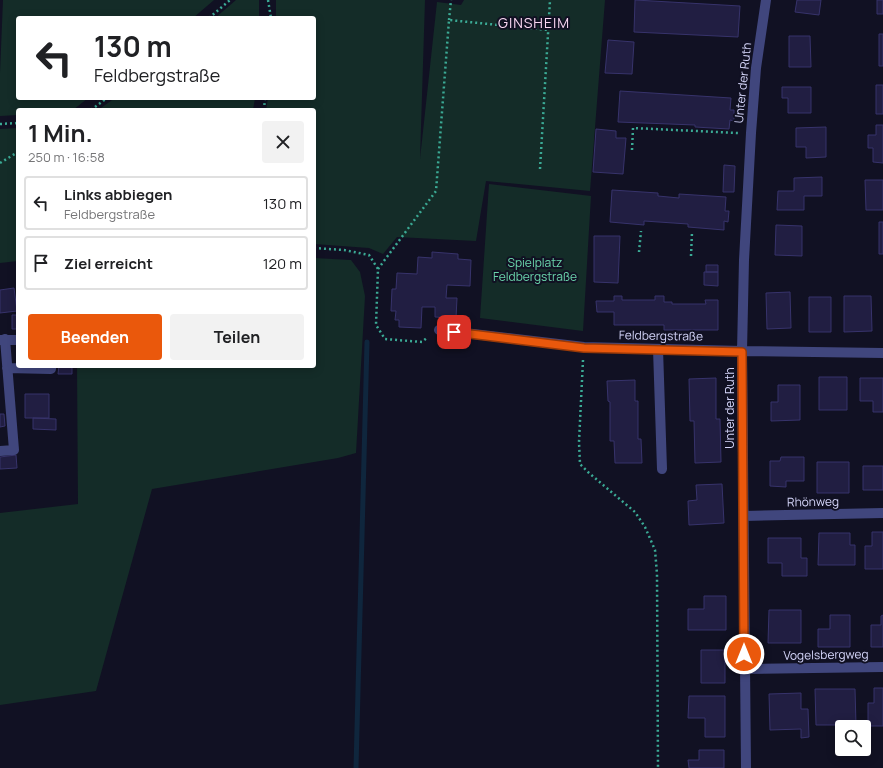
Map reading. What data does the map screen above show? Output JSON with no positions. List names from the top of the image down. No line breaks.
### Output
{"streets":{"street":["Unter der Ruth","Feldbergstraße","Rhönweg","Vogelsbergweg"]},"crossings":[["Unter der Ruth","Feldbergstraße"],["Unter der Ruth","Rhönweg"],["Unter der Ruth","Vogelsbergweg"]],"districts":["GINSHEIM"],"parks":["Spielplatz Feldbergstraße"],"page":{"turn":["130 m","Feldbergstraße"],"heading":["1 Min.","250 m · 16:58"],"list":[{"name":"Links abbiegen","note":"Feldbergstraße","value":"130 m"},{"name":"Ziel erreicht","value":"120 m"}],"buttons":["Beenden","Teilen"]}}
